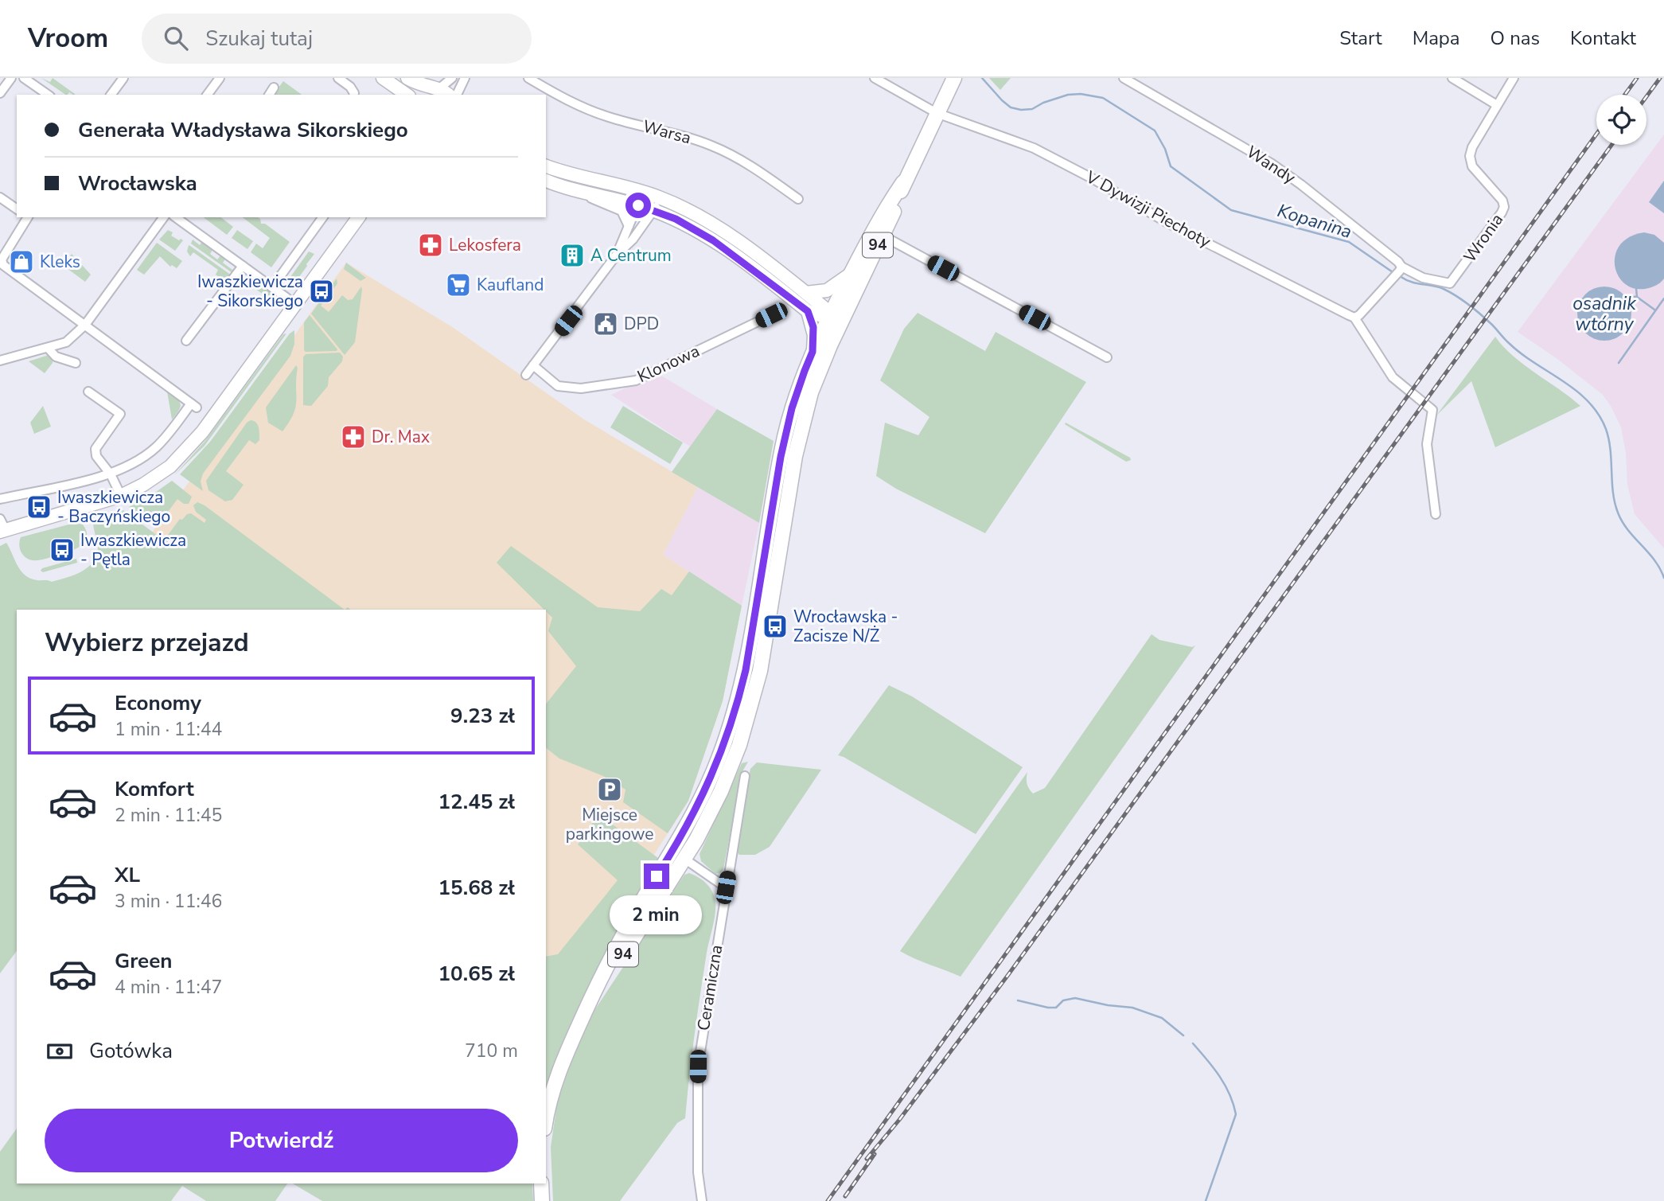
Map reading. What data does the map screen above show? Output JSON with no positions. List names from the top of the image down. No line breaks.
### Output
{"streets":{"main road":["94"],"street":["Warsa","Wandy","V Dywizji Piechoty","Wronia","Klonowa","Ceramiczna"]},"crossings":[["Wandy","Wronia"],["V Dywizji Piechoty","94"]],"water":["Kopanina","osadnik wtórny"],"places":{"pharmacy":["Lekosfera","Dr. Max"],"building":["A Centrum"],"shop":["Kleks"],"supermarket":["Kaufland"],"bus stop":["Iwaszkiewicza - Sikorskiego","Iwaszkiewicza - Baczyńskiego","Iwaszkiewicza - Pętla","Wrocławska - Zacisze N/Ż"],"public building":["DPD"],"parking":["Miejsce parkingowe"]},"page":{"header":"Vroom","search":"Szukaj tutaj","nav":["Start","Mapa","O nas","Kontakt"],"banner":["Generała Władysława Sikorskiego","Wrocławska"],"heading":"Wybierz przejazd","list":[{"name":"Economy","note":"1 min · 11:44","value":"9.23 zł"},{"name":"Komfort","note":"2 min · 11:45","value":"12.45 zł"},{"name":"XL","note":"3 min · 11:46","value":"15.68 zł"},{"name":"Green","note":"4 min · 11:47","value":"10.65 zł"}],"bubble":"2 min","pay":["Gotówka","710 m"],"buttons":"Potwierdź"}}
